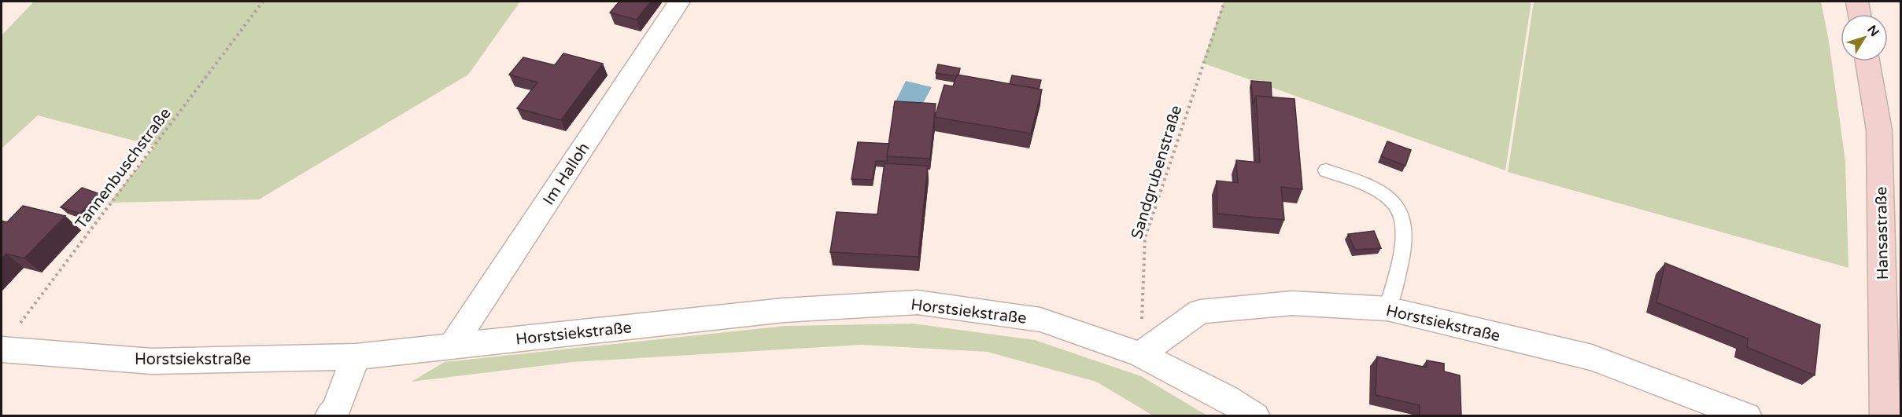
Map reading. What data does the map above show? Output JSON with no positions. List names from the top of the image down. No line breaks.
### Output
{"streets":{"main road":["Hansastraße"],"street":["Im Halloh","Horstsiekstraße"],"path":["Tannenbuschstraße","Sandgrubenstraße"]},"crossings":[["Sandgrubenstraße","Horstsiekstraße"],["Im Halloh","Horstsiekstraße"]],"north":"top right"}
